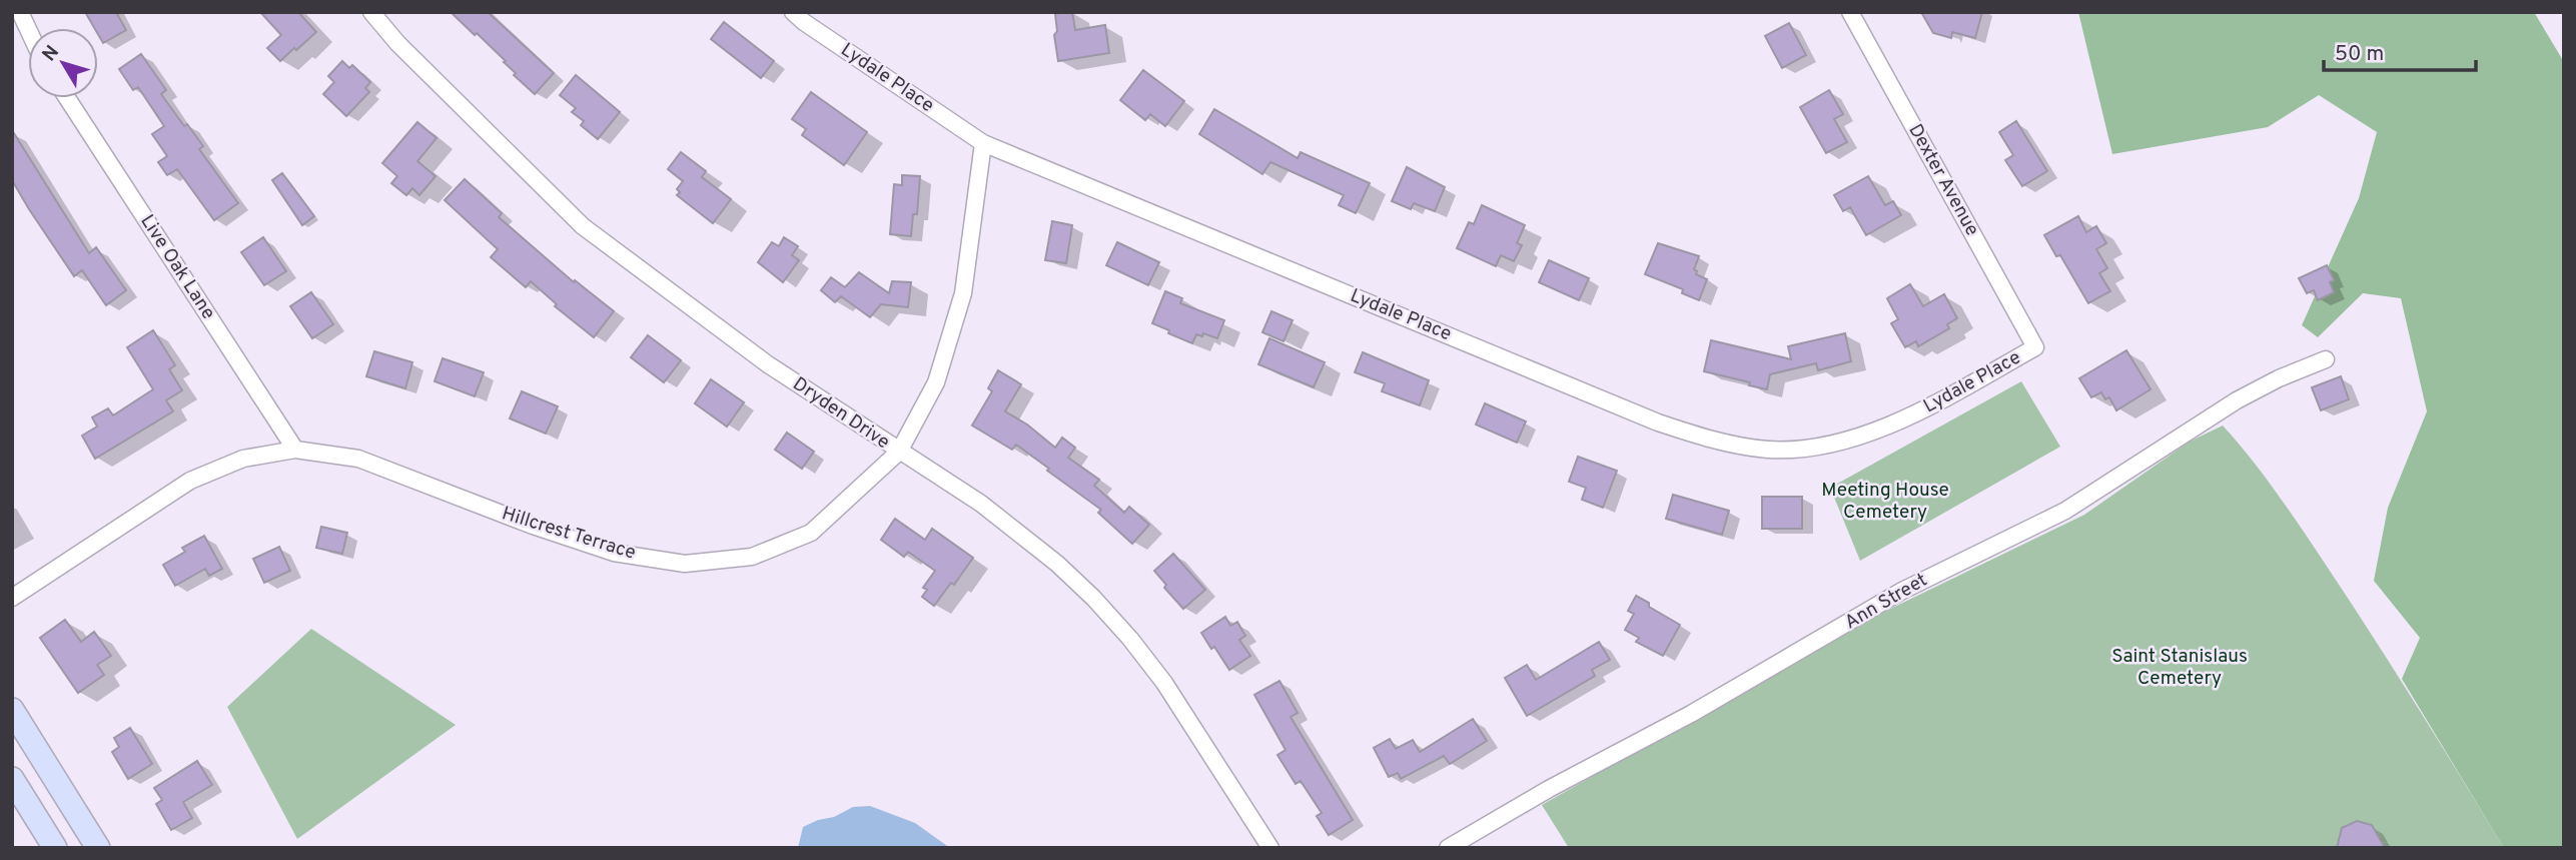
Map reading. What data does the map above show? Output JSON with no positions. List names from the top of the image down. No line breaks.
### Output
{"streets":{"street":["Lydale Place","Dexter Avenue","Live Oak Lane","Dryden Drive","Hillcrest Terrace","Ann Street"]},"crossings":[["Lydale Place","Dexter Avenue"],["Lydale Place","Hillcrest Terrace"],["Live Oak Lane","Hillcrest Terrace"],["Dryden Drive","Hillcrest Terrace"]],"parks":["Meeting House Cemetery","Saint Stanislaus Cemetery"],"scale_bar":"50 m","north":"top left"}
